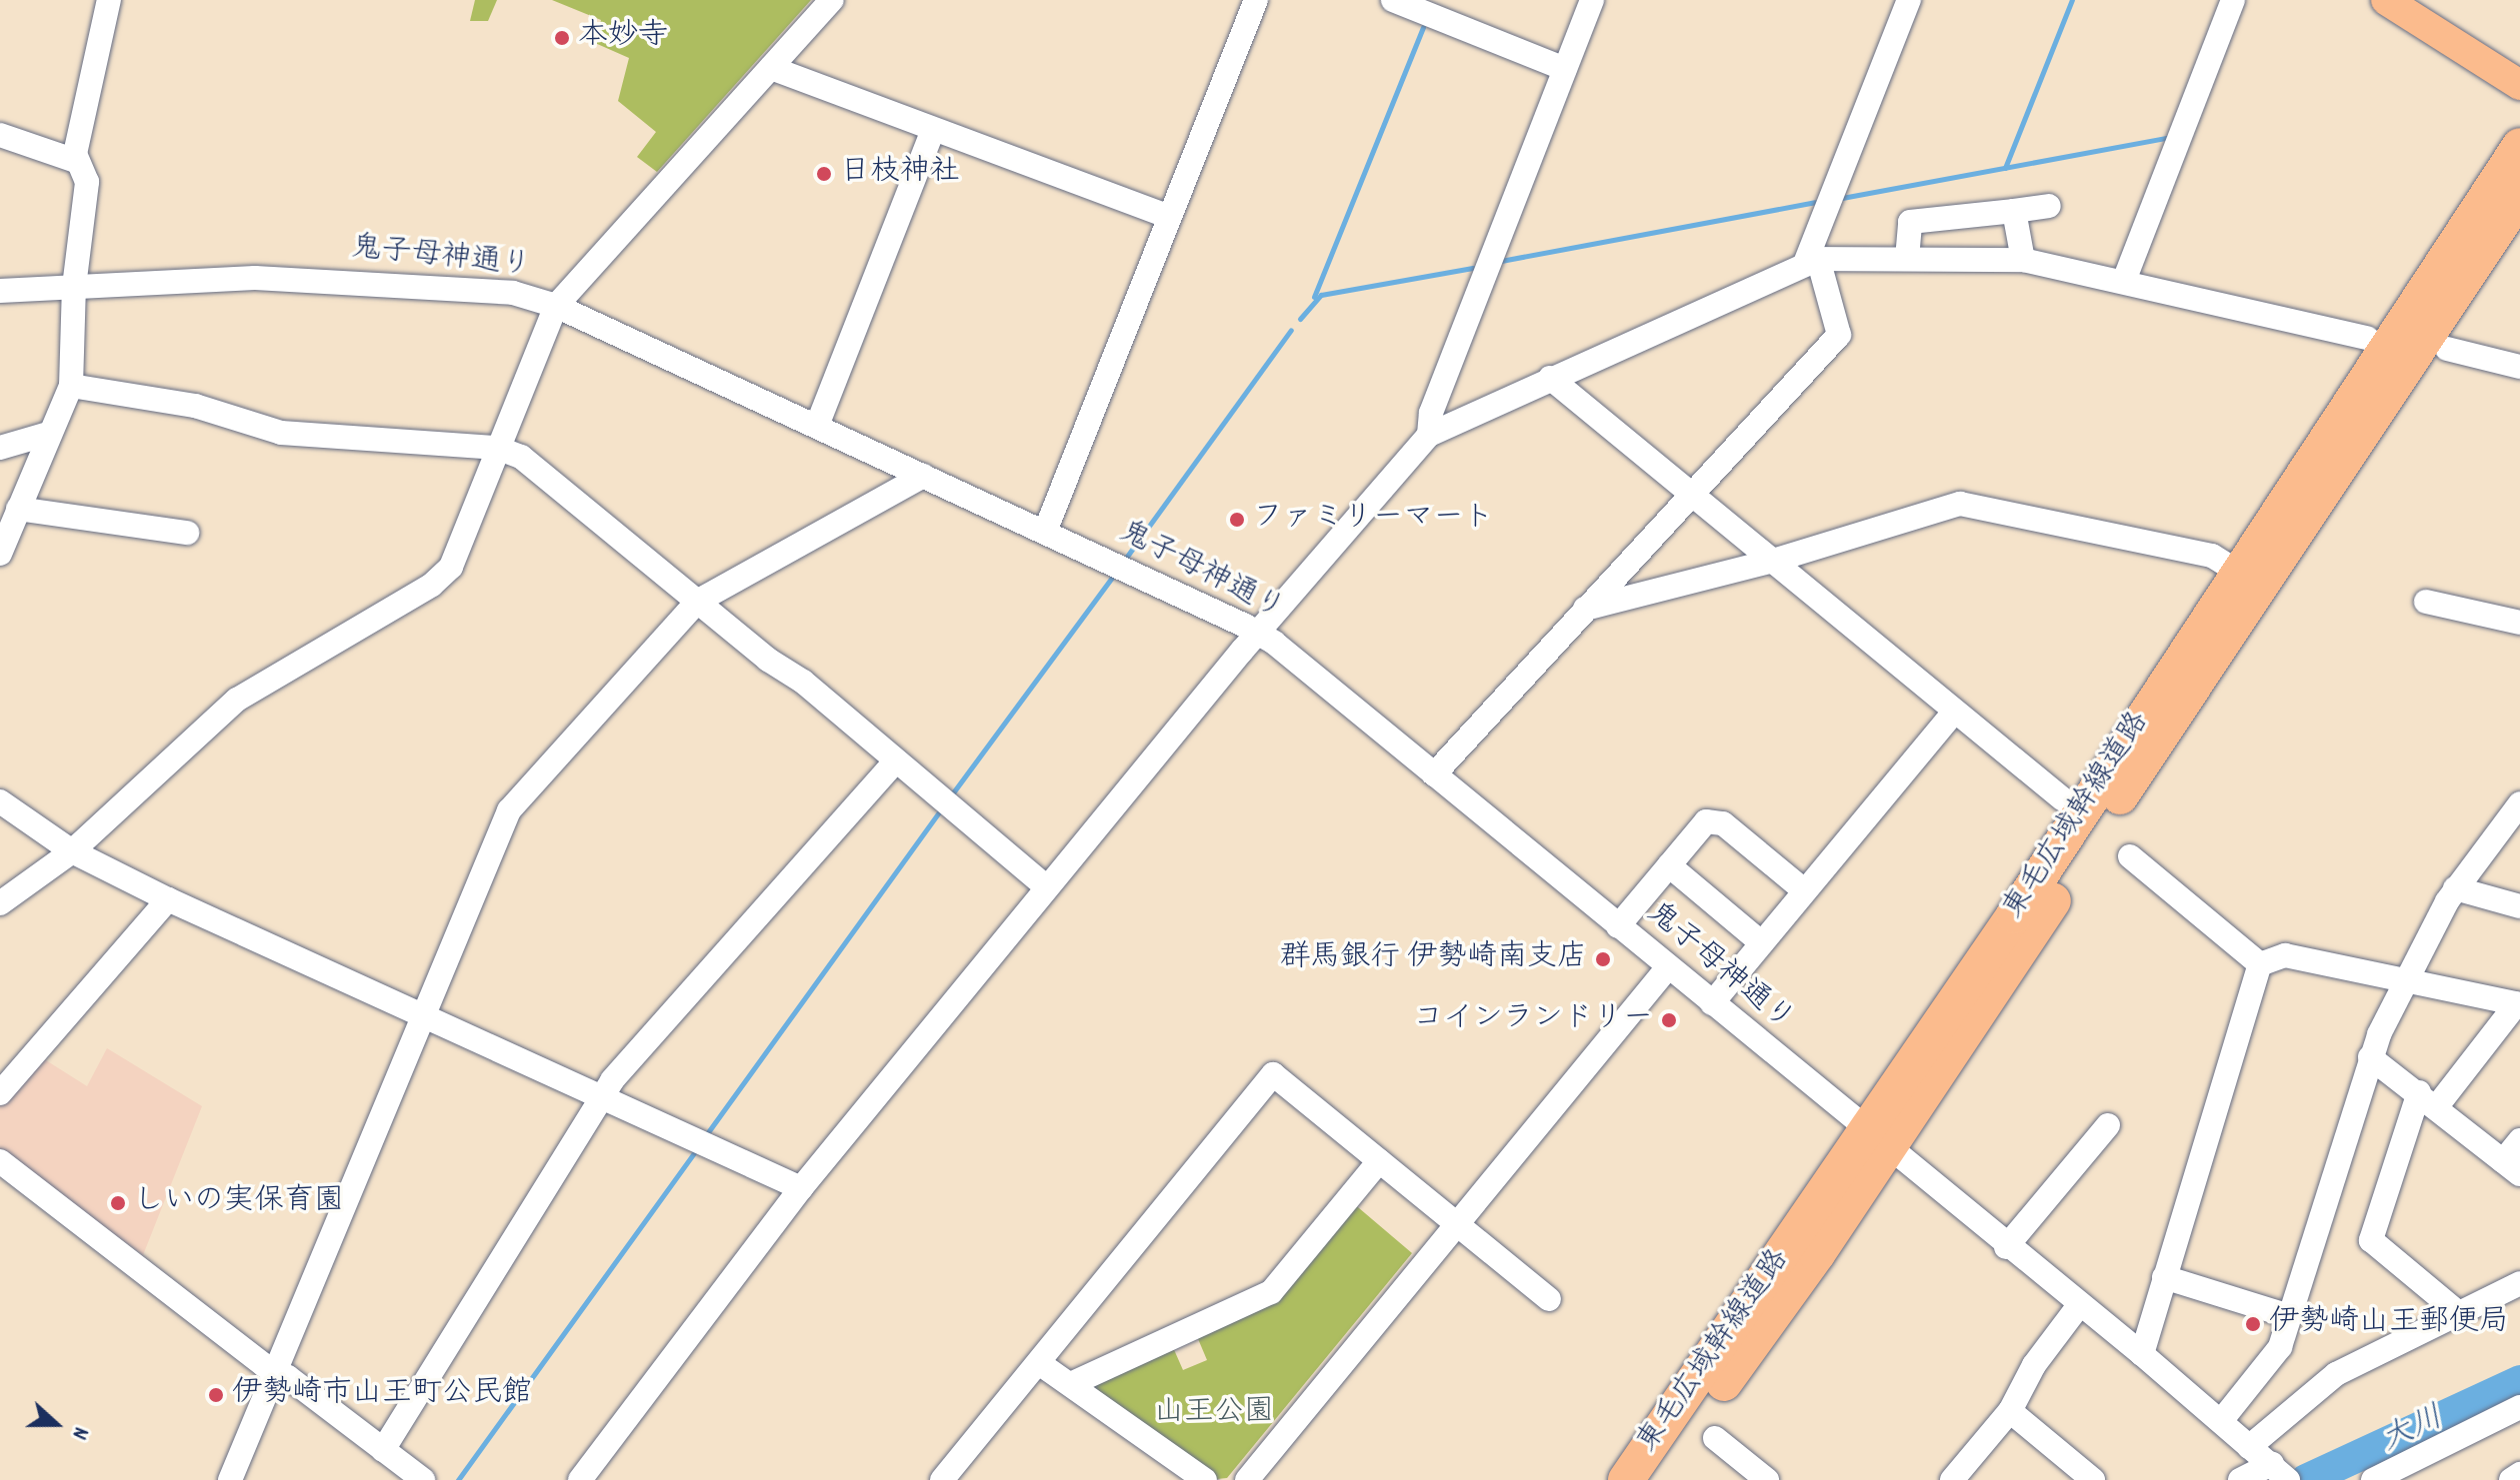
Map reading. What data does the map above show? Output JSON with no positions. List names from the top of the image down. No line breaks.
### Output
{"streets":{"highway":["東毛広域幹線道路"],"street":["鬼子母神通り"]},"crossings":[["鬼子母神通り","東毛広域幹線道路"]],"water":["大川"],"parks":["山王公園"],"places":["本妙寺","日枝神社","ファミリーマート","群馬銀行 伊勢崎南支店","コインランドリー","しいの実保育園","伊勢崎山王郵便局","伊勢崎市山王町公民館"],"north":"right"}
